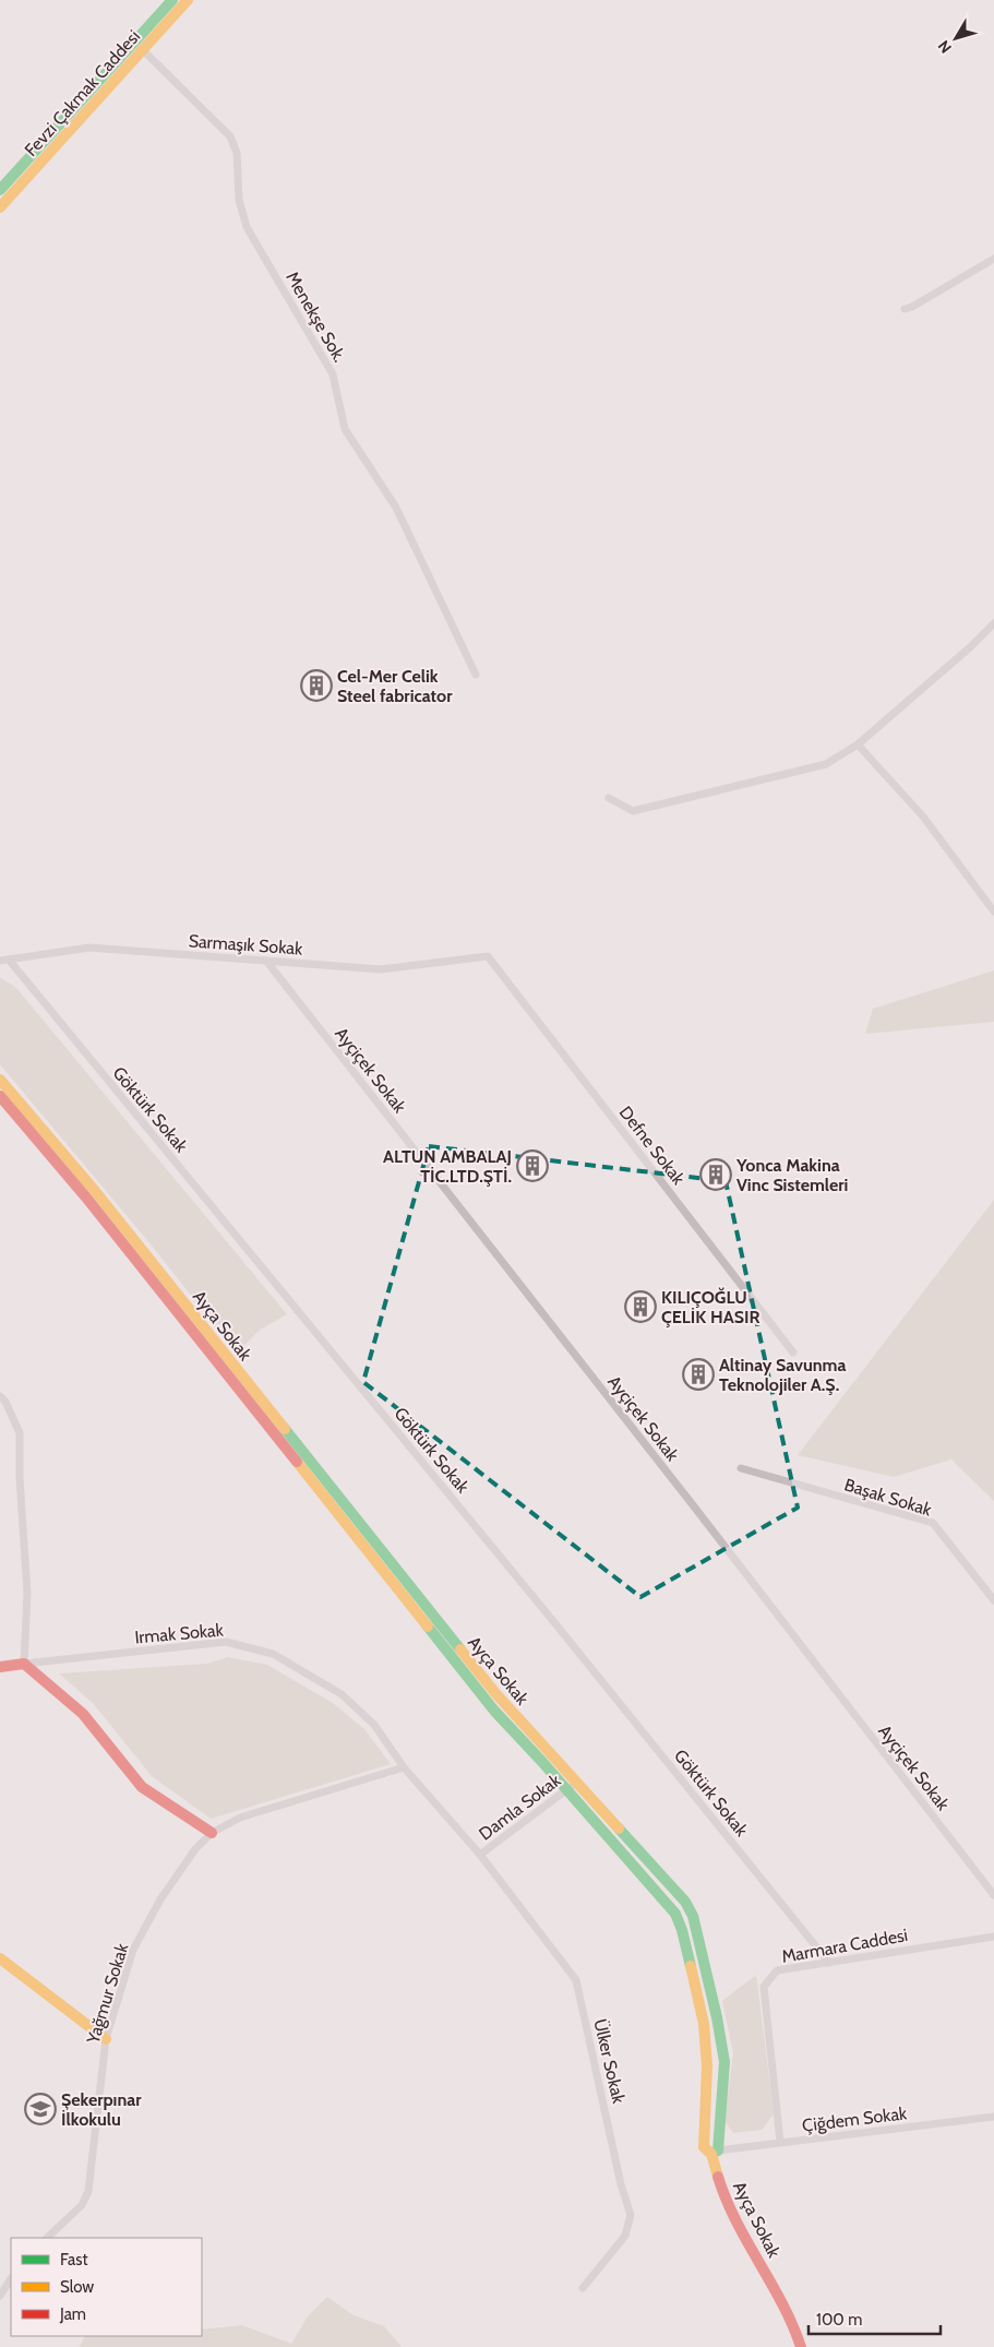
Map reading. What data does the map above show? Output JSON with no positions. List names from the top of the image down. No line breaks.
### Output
{"streets":{"street":["Fevzi Çakmak Caddesi","Menekşe Sok.","Sarmaşık Sokak","Ayçiçek Sokak","Göktürk Sokak","Defne Sokak","Ayça Sokak","Başak Sokak","Irmak Sokak","Damla Sokak","Marmara Caddesi","Yağmur Sokak","Ülker Sokak","Çiğdem Sokak"]},"crossings":[["Fevzi Çakmak Caddesi","Menekşe Sok."],["Sarmaşık Sokak","Ayçiçek Sokak"],["Sarmaşık Sokak","Göktürk Sokak"],["Sarmaşık Sokak","Defne Sokak"],["Göktürk Sokak","Marmara Caddesi"],["Ayça Sokak","Damla Sokak"],["Ayça Sokak","Çiğdem Sokak"],["Irmak Sokak","Damla Sokak"],["Irmak Sokak","Yağmur Sokak"],["Irmak Sokak","Ülker Sokak"],["Damla Sokak","Ülker Sokak"],["Marmara Caddesi","Çiğdem Sokak"]],"places":{"building":["Cel-Mer Celik Steel fabricator","ALTUN AMBALAJ TİC.LTD.ŞTİ.","Yonca Makina Vinc Sistemleri","KILIÇOĞLU ÇELİK HASIR","Altinay Savunma Teknolojiler A.Ş."],"school or university":["Şekerpınar İlkokulu"]},"legend":["Fast","Slow","Jam"],"scale_bar":"100 m","north":"bottom left"}
